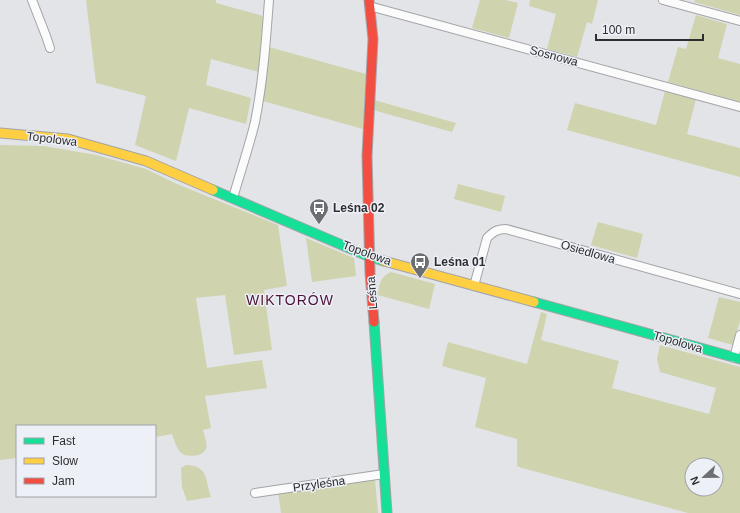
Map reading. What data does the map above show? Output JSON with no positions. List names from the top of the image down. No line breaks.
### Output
{"streets":{"street":["Sosnowa","Topolowa","Osiedlowa","Leśna","Przyleśna"]},"crossings":[["Sosnowa","Leśna"],["Topolowa","Osiedlowa"],["Topolowa","Leśna"],["Leśna","Przyleśna"]],"districts":["WIKTORÓW"],"places":{"bus stop":["Leśna 02","Leśna 01"]},"legend":["Fast","Slow","Jam"],"scale_bar":"100 m","north":"left"}
